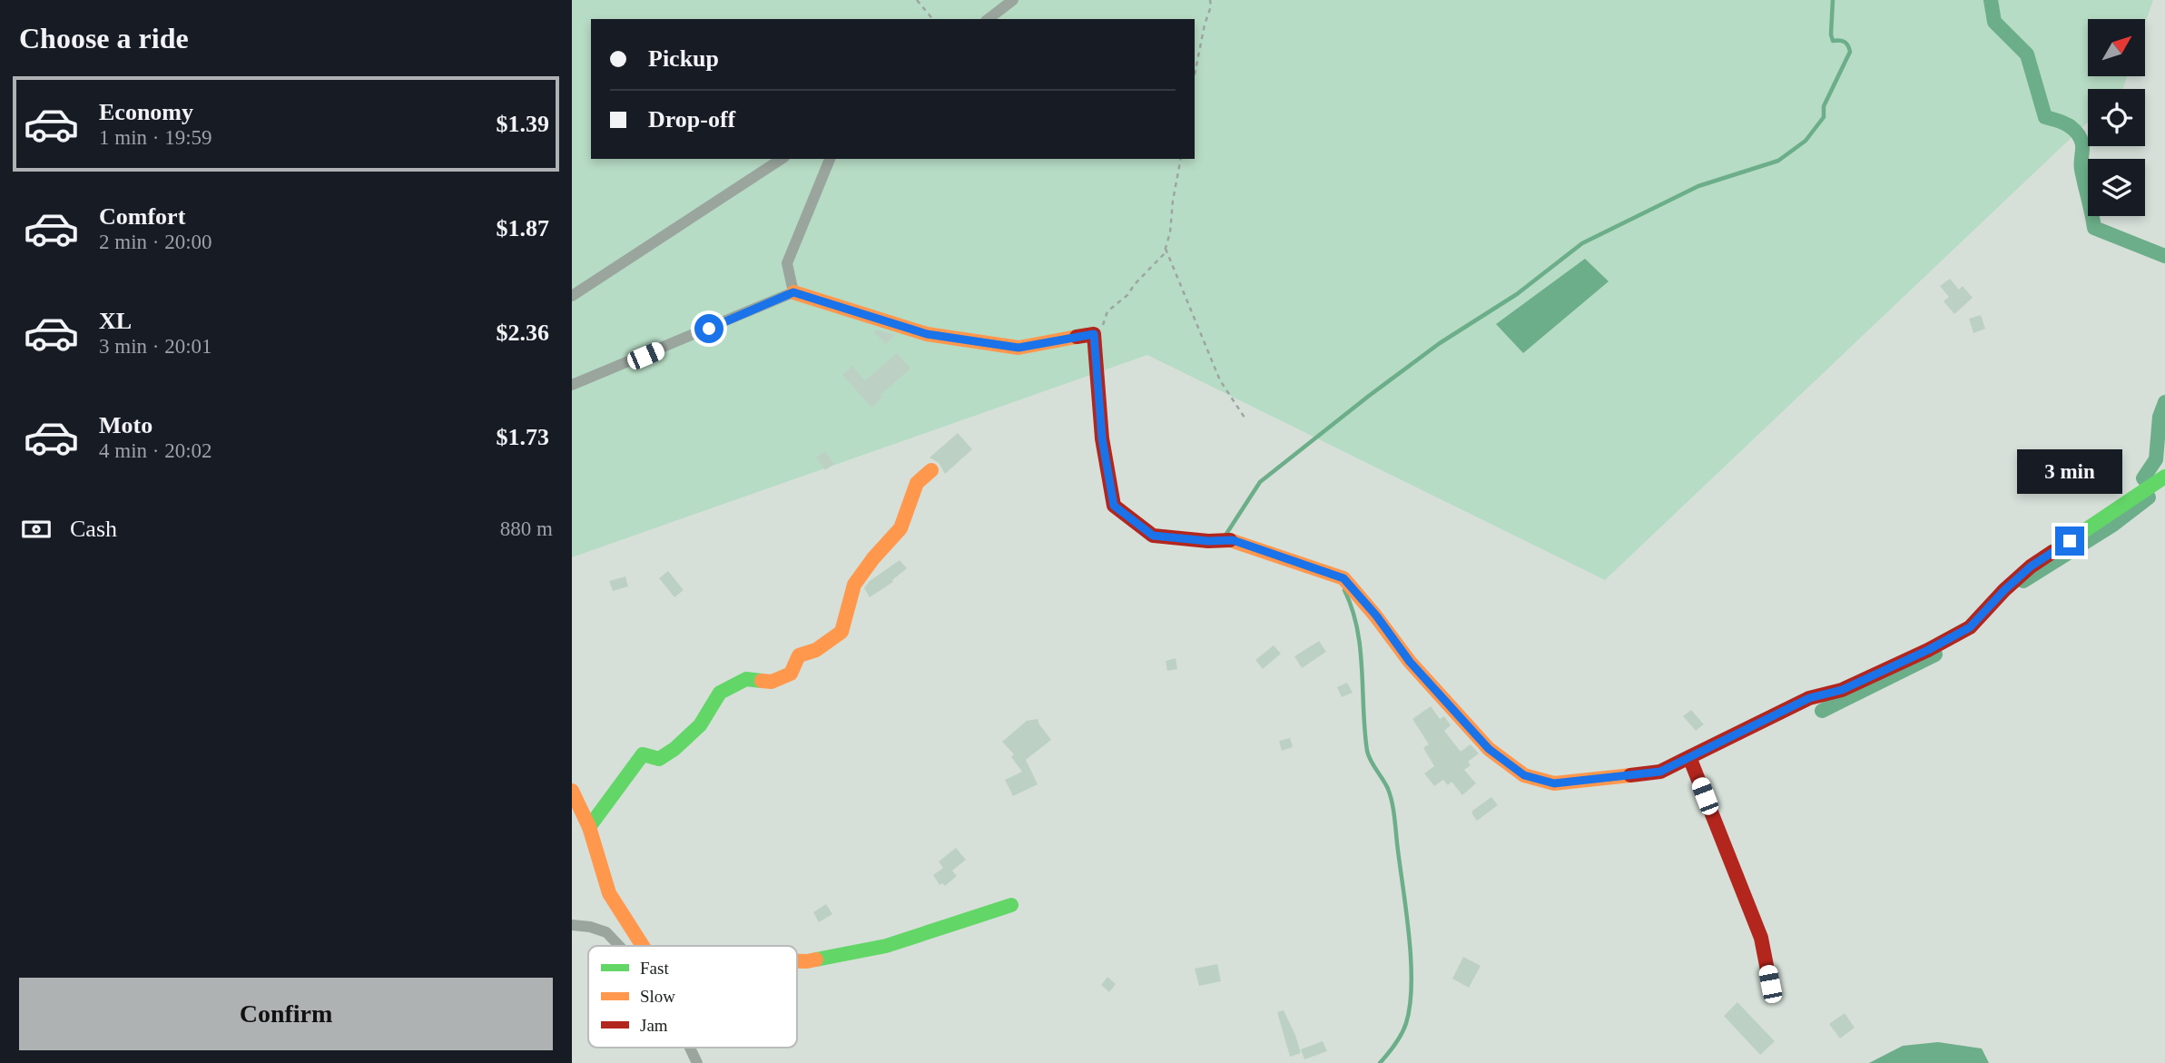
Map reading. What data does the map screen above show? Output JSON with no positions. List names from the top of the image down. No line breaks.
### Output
{"legend":["Fast","Slow","Jam"],"north":"top right","page":{"heading":"Choose a ride","banner":["Pickup","Drop-off"],"list":[{"name":"Economy","note":"1 min · 19:59","value":"$1.39"},{"name":"Comfort","note":"2 min · 20:00","value":"$1.87"},{"name":"XL","note":"3 min · 20:01","value":"$2.36"},{"name":"Moto","note":"4 min · 20:02","value":"$1.73"}],"bubble":"3 min","pay":["Cash","880 m"],"buttons":"Confirm"}}
